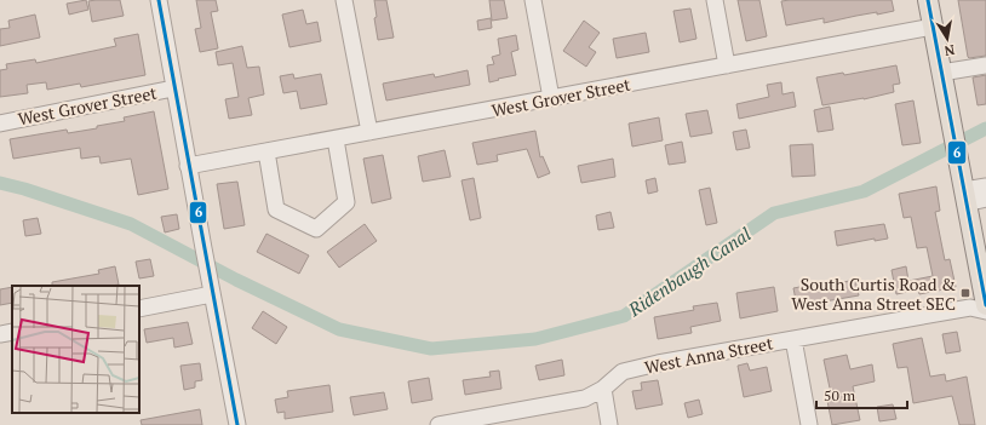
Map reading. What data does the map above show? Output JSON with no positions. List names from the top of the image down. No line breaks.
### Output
{"streets":{"street":["West Grover Street","West Anna Street"]},"water":["Ridenbaugh Canal"],"places":{"transit":["South Curtis Road & West Anna Street SEC"]},"lines":["transit line 6"],"scale_bar":"50 m","north":"bottom"}
